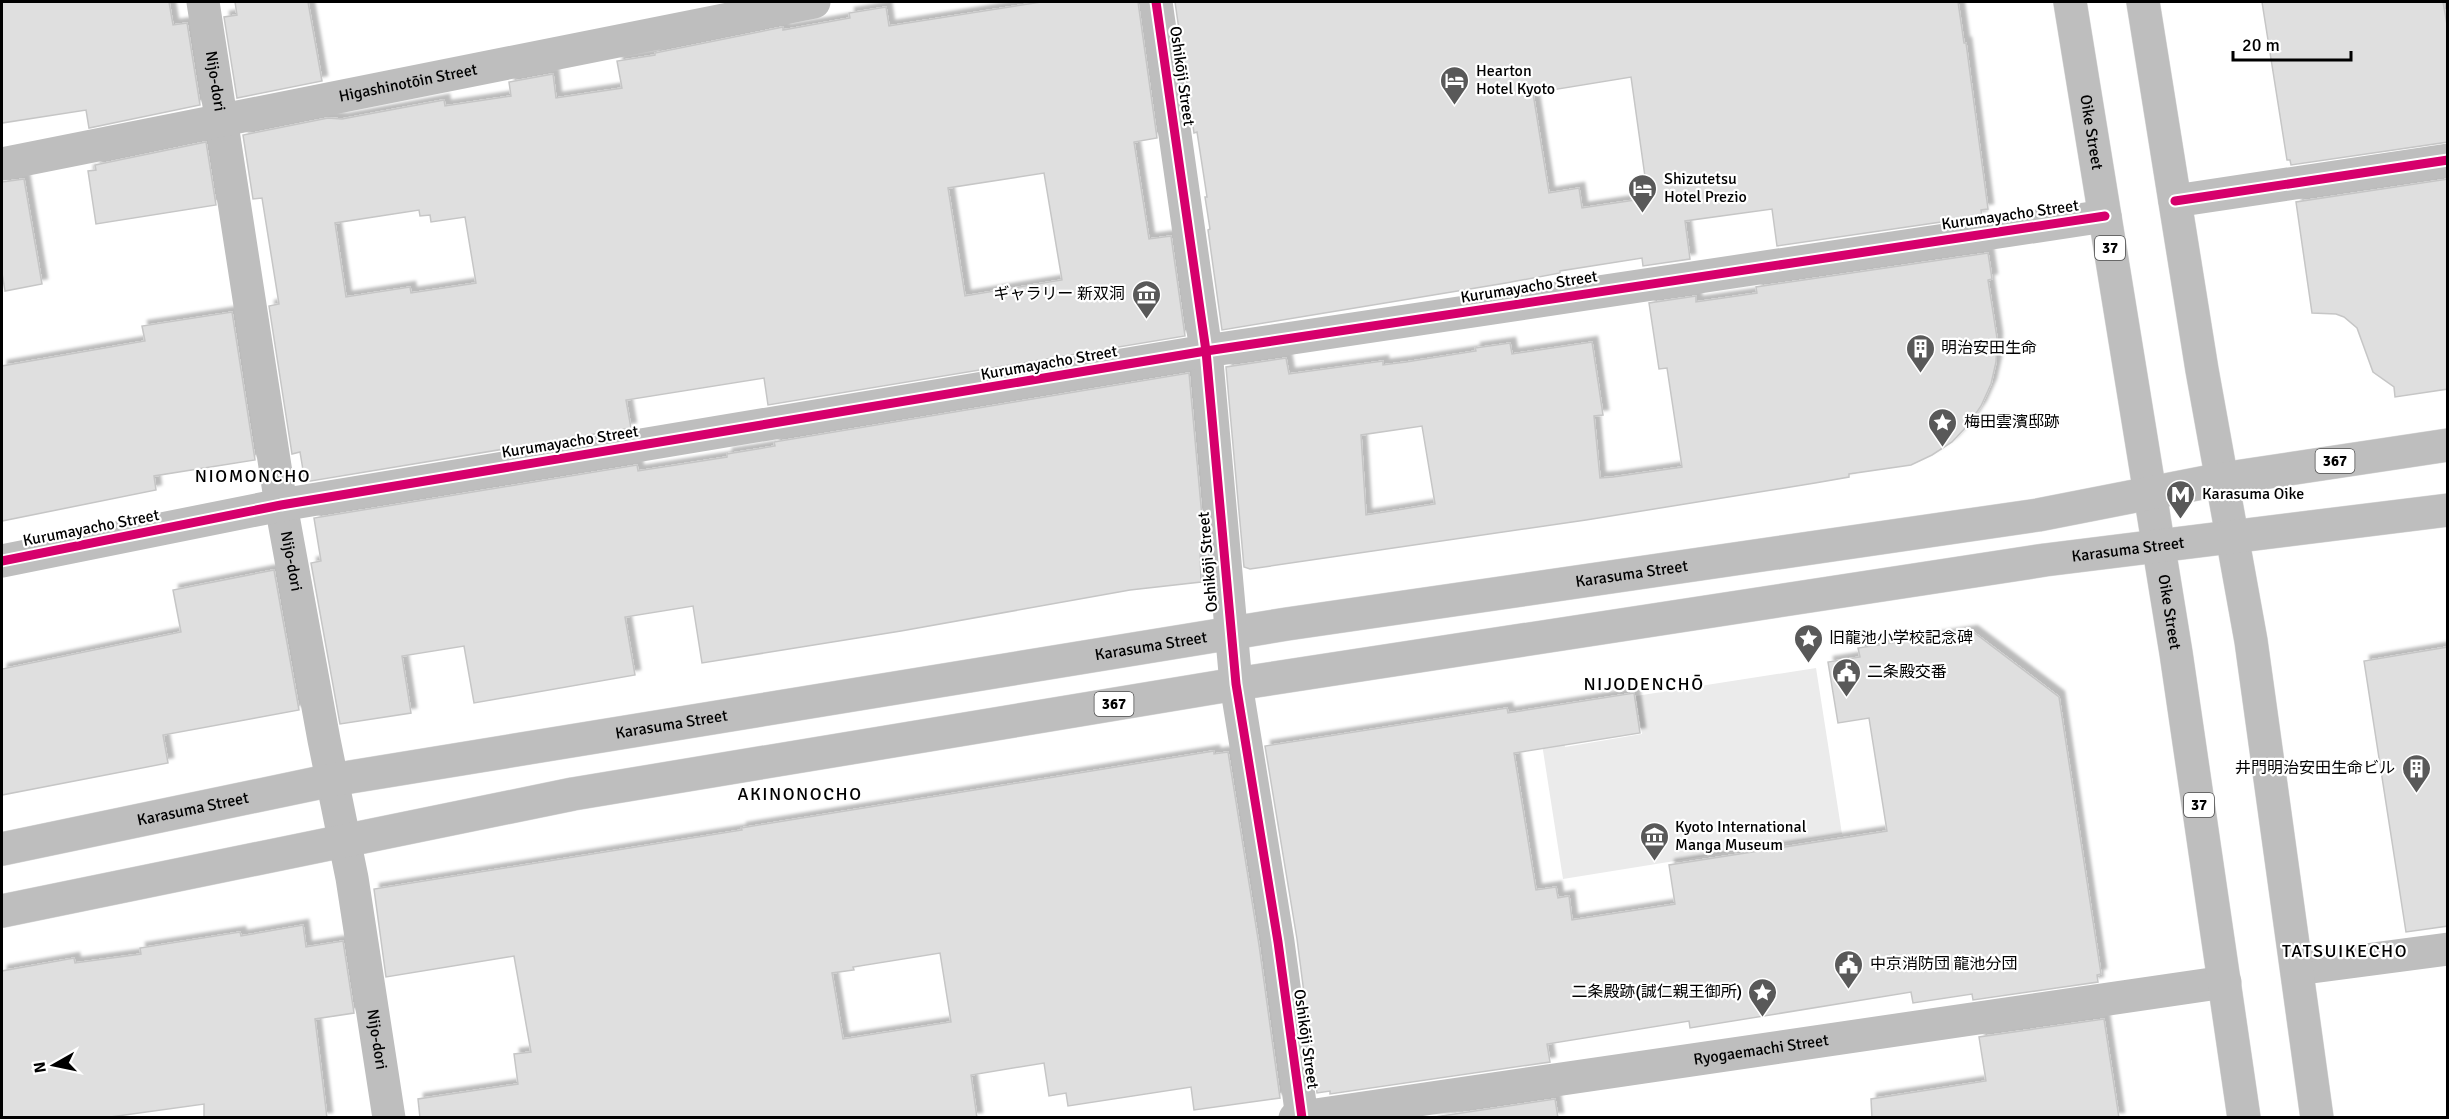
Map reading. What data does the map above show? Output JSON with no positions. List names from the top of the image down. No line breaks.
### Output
{"streets":{"main road":["Oshikōji Street","Nijo-dori","Higashinotōin Street","Oike Street","Kurumayacho Street","37","367","Karasuma Street","Ryogaemachi Street"]},"crossings":[["Oshikōji Street","Kurumayacho Street"],["Oshikōji Street","Karasuma Street"],["Oshikōji Street","Ryogaemachi Street"],["Nijo-dori","Higashinotōin Street"],["Nijo-dori","Kurumayacho Street"],["Nijo-dori","Karasuma Street"],["Oike Street","Kurumayacho Street"],["Oike Street","Karasuma Street"],["Oike Street","Ryogaemachi Street"]],"districts":["NIOMONCHO","NIJODENCHŌ","AKINONOCHO","TATSUIKECHO"],"places":{"hotel":["Hearton Hotel Kyoto","Shizutetsu Hotel Prezio"],"museum":["ギャラリー 新双洞","Kyoto International Manga Museum"],"building":["明治安田生命","井門明治安田生命ビル"],"place":["梅田雲濱邸跡","旧龍池小学校記念碑","二条殿跡(誠仁親王御所)"],"metro station":["Karasuma Oike"],"public building":["二条殿交番","中京消防団 龍池分団"]},"scale_bar":"20 m","north":"left"}
